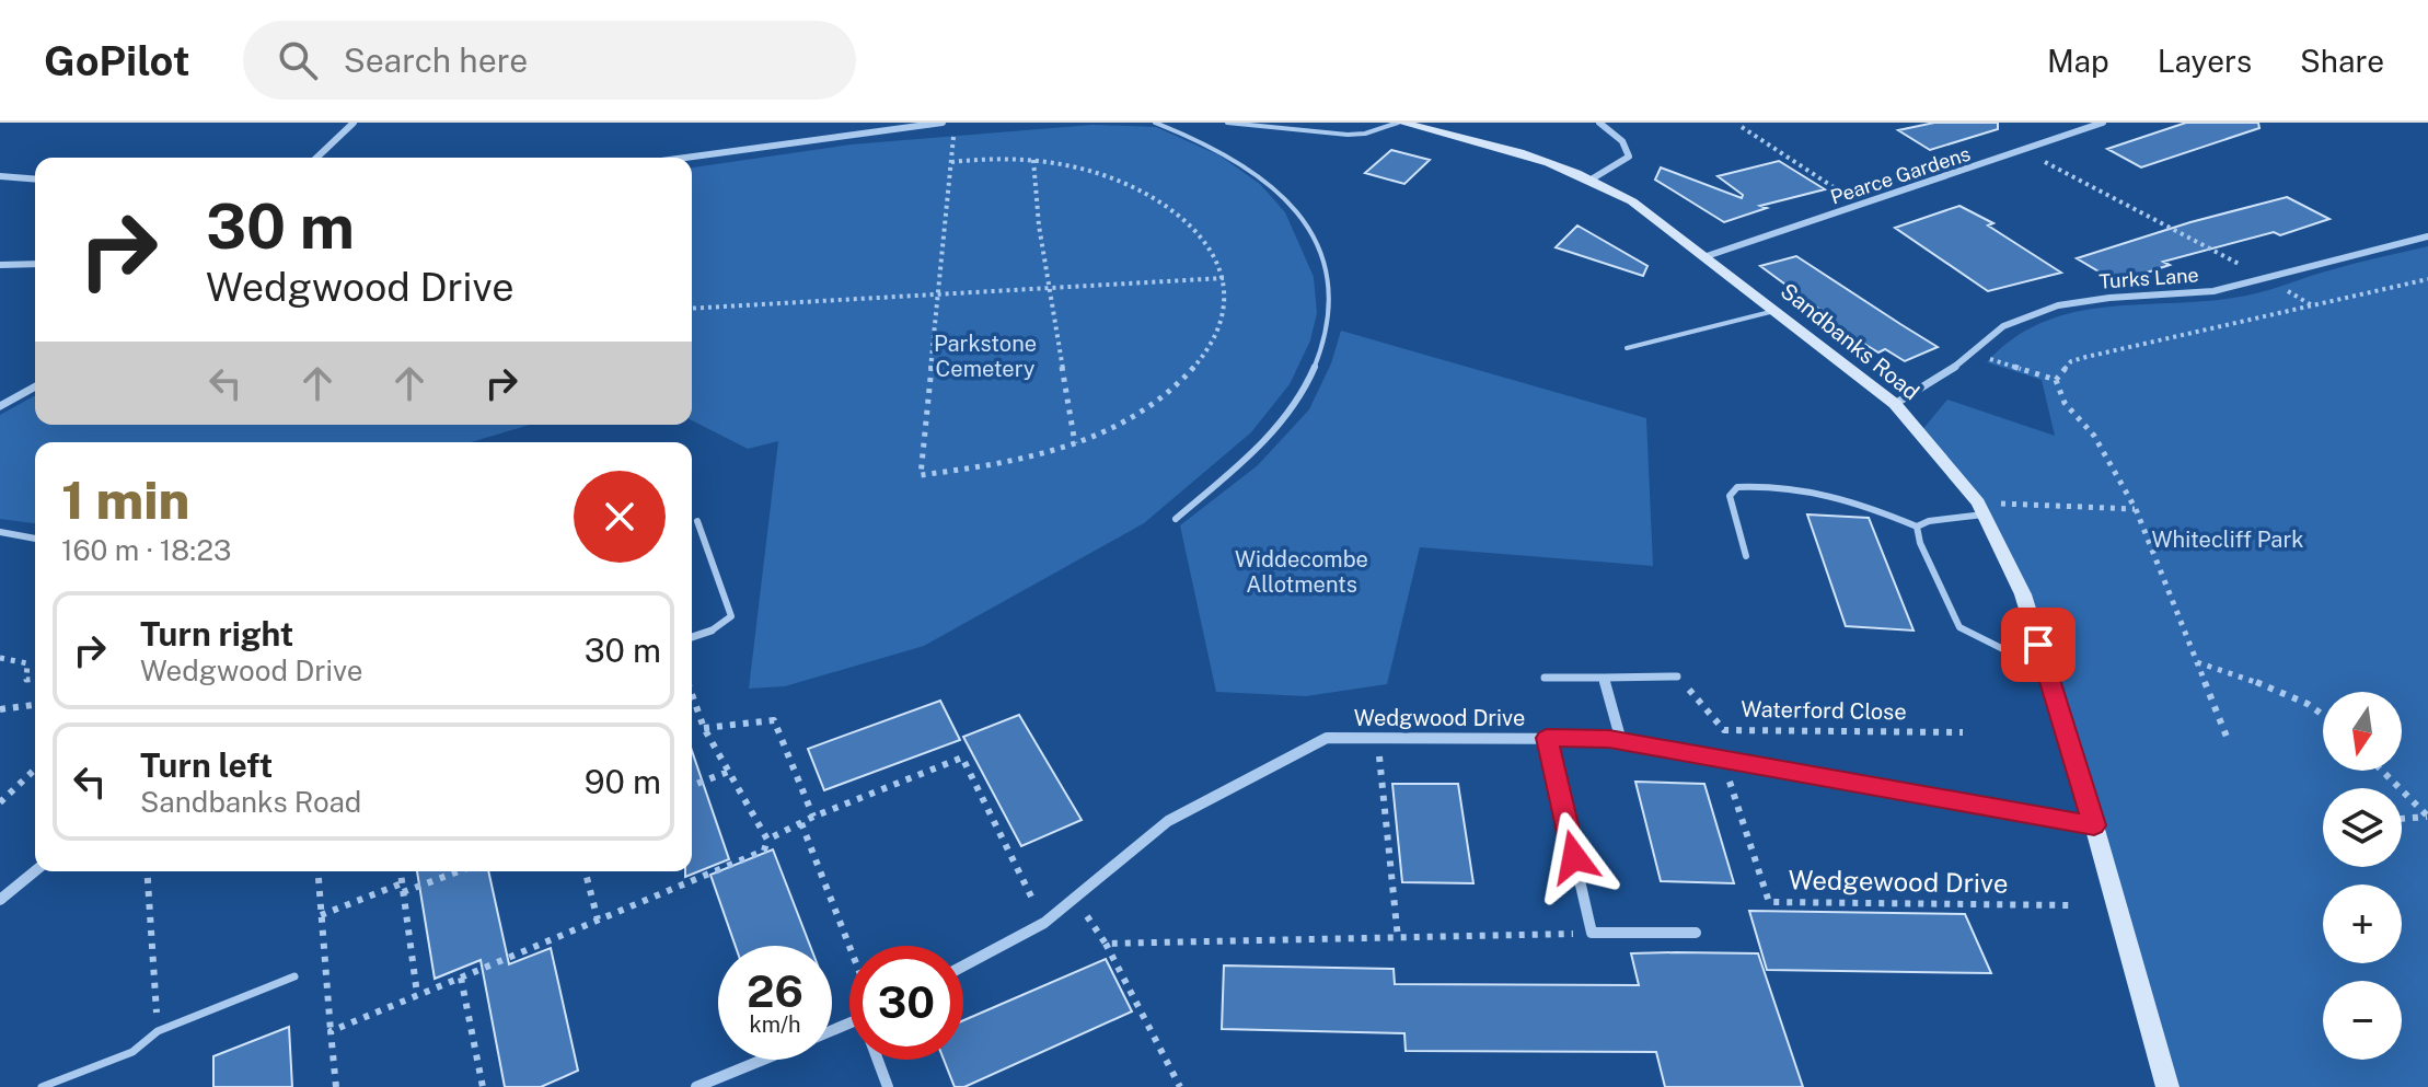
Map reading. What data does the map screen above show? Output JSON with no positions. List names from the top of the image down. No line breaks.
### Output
{"streets":{"main road":["Sandbanks Road"],"street":["Pearce Gardens","Turks Lane","Wedgwood Drive"],"path":["Waterford Close","Wedgewood Drive"]},"crossings":[["Pearce Gardens","Sandbanks Road"],["Turks Lane","Sandbanks Road"],["Sandbanks Road","Wedgwood Drive"],["Wedgwood Drive","Wedgewood Drive"]],"parks":["Parkstone Cemetery","Whitecliff Park","Widdecombe Allotments"],"north":"bottom","page":{"header":"GoPilot","search":"Search here","nav":["Map","Layers","Share"],"turn":["30 m","Wedgwood Drive"],"heading":["1 min","160 m · 18:23"],"list":[{"name":"Turn right","note":"Wedgwood Drive","value":"30 m"},{"name":"Turn left","note":"Sandbanks Road","value":"90 m"}],"map_buttons":["+","−"],"speed":"26 km/h","limit":"30"}}
